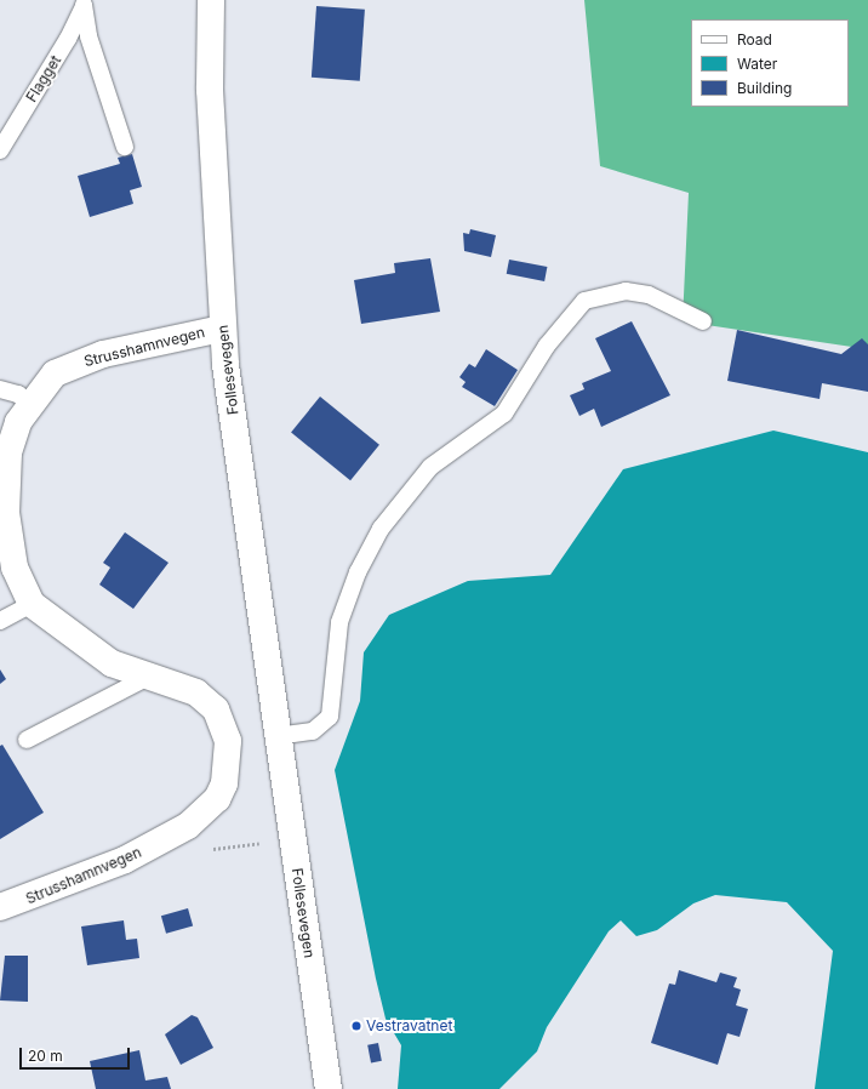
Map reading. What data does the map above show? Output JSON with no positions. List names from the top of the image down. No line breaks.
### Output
{"streets":{"main road":["Strusshamnvegen","Follesevegen"],"lane":["Flagget"]},"crossings":[["Strusshamnvegen","Follesevegen"]],"places":["Vestravatnet"],"legend":["Road","Water","Building"],"scale_bar":"20 m"}
